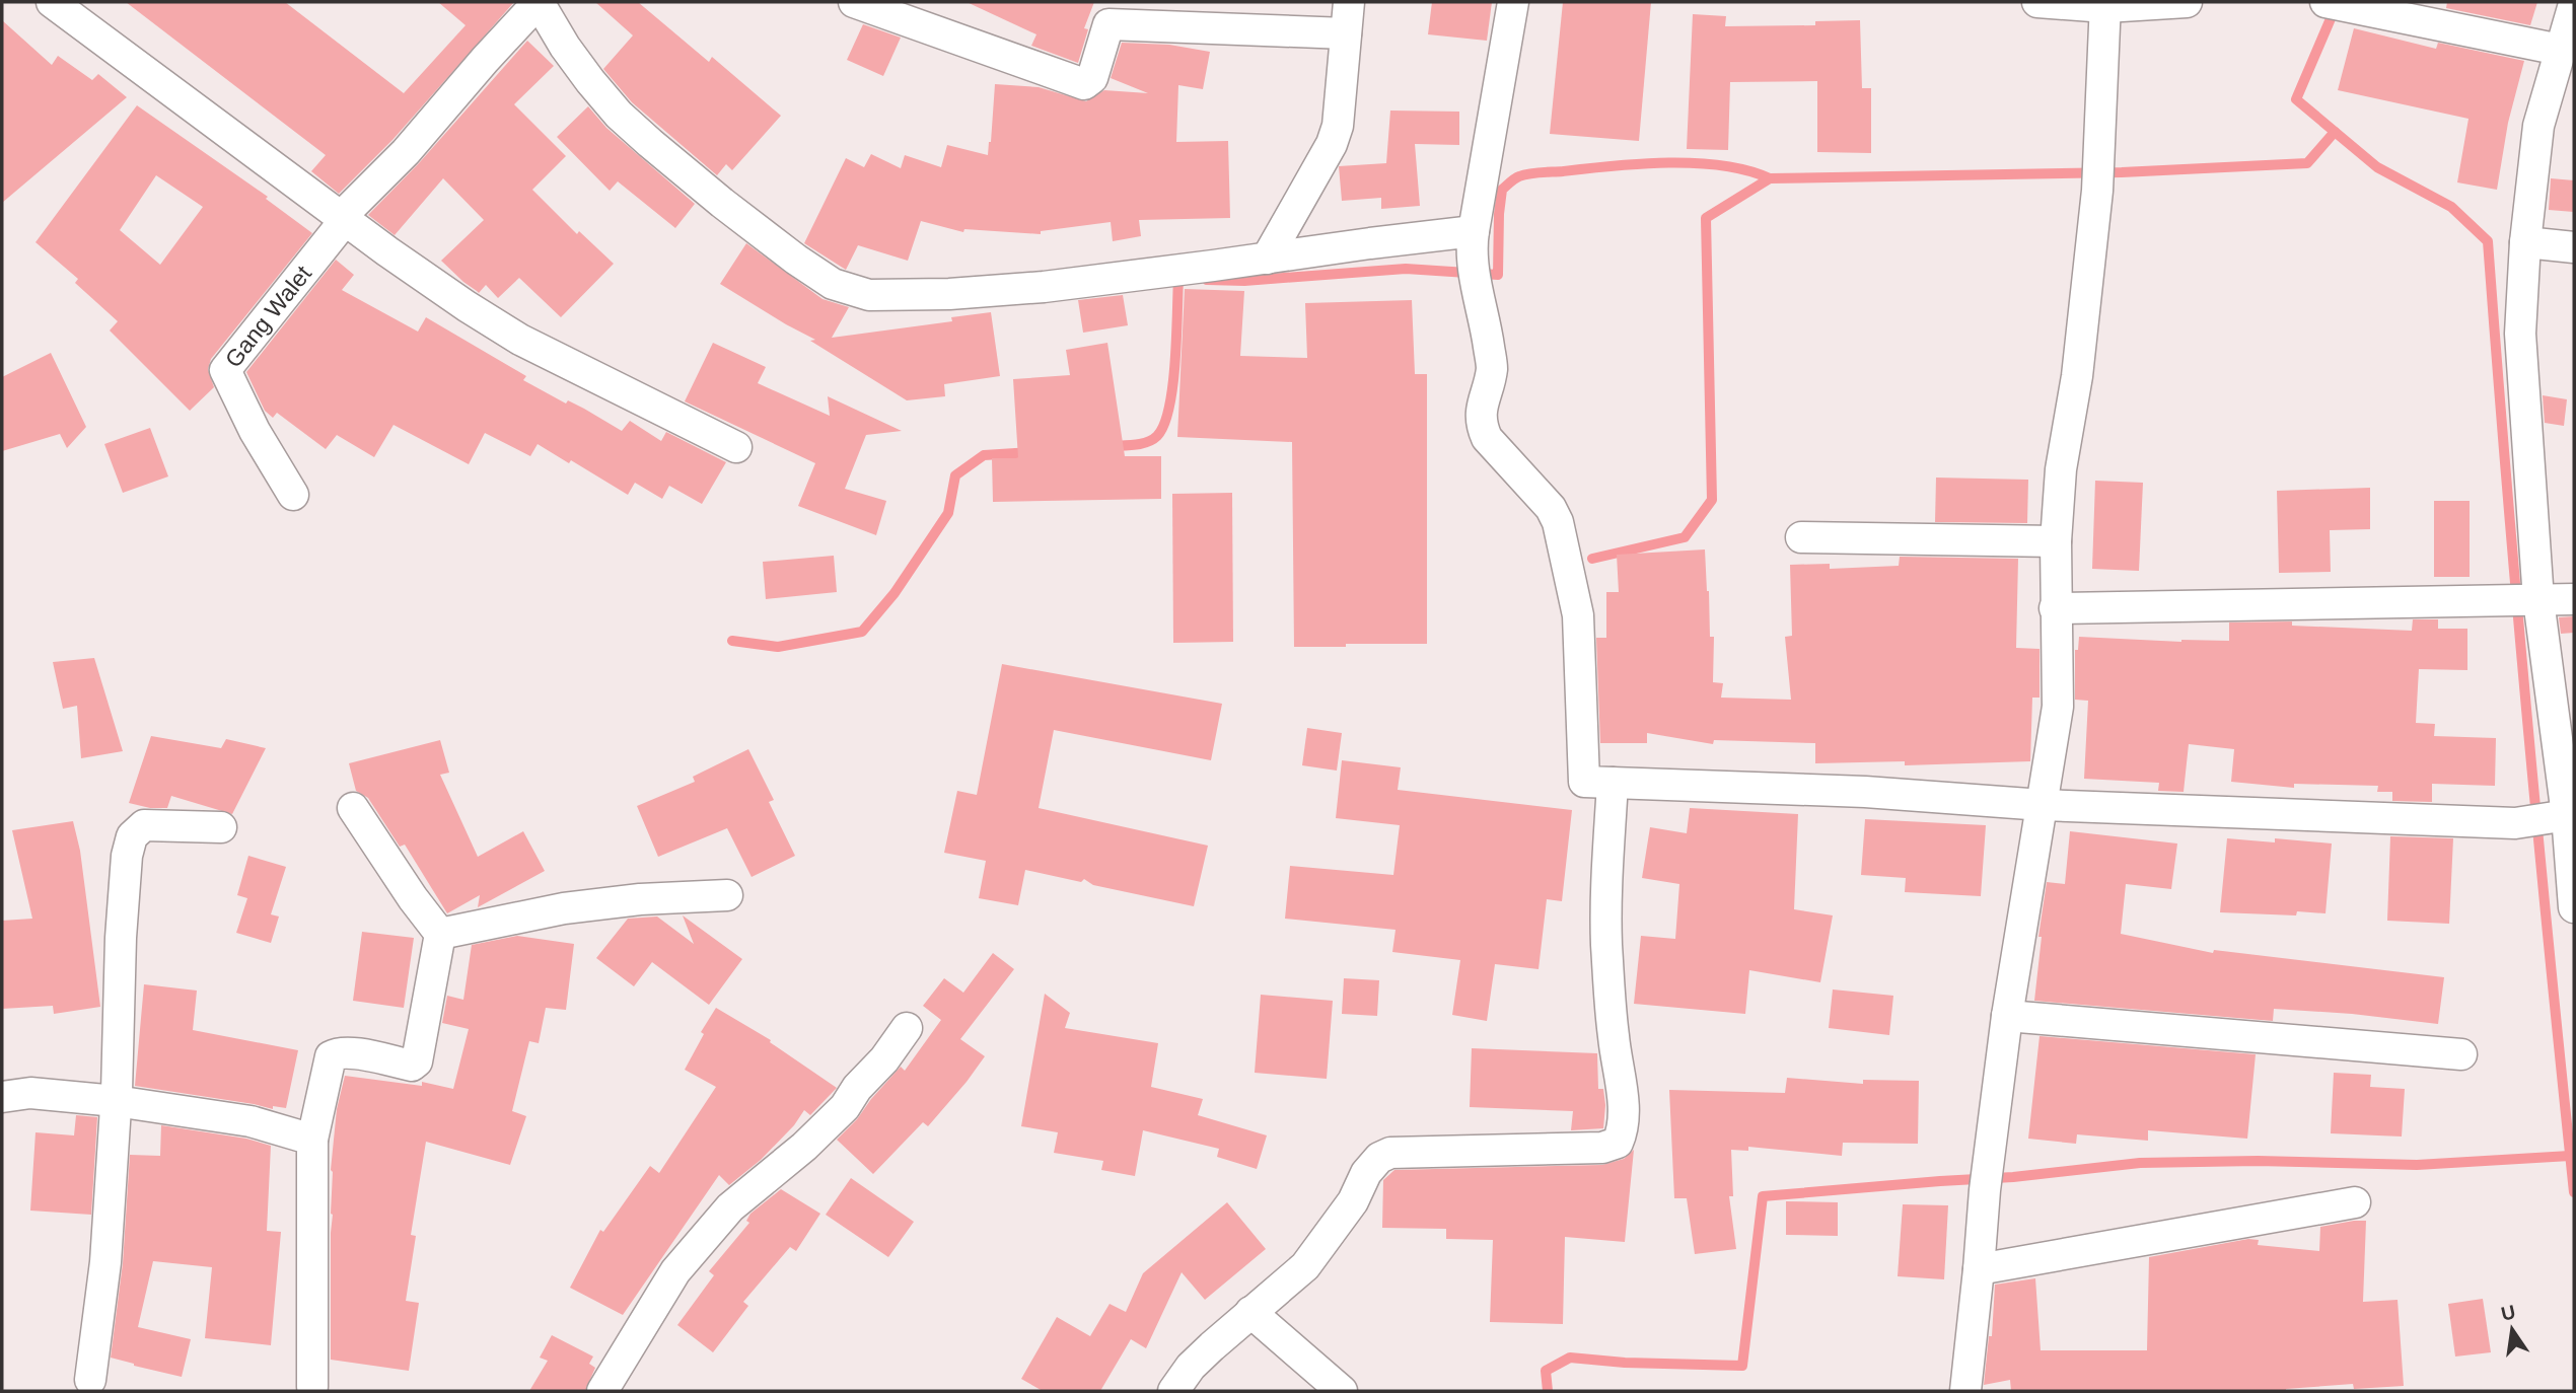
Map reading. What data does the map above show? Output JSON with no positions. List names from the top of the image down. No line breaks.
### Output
{"streets":{"street":["Gang Walet"]},"north":"top"}
